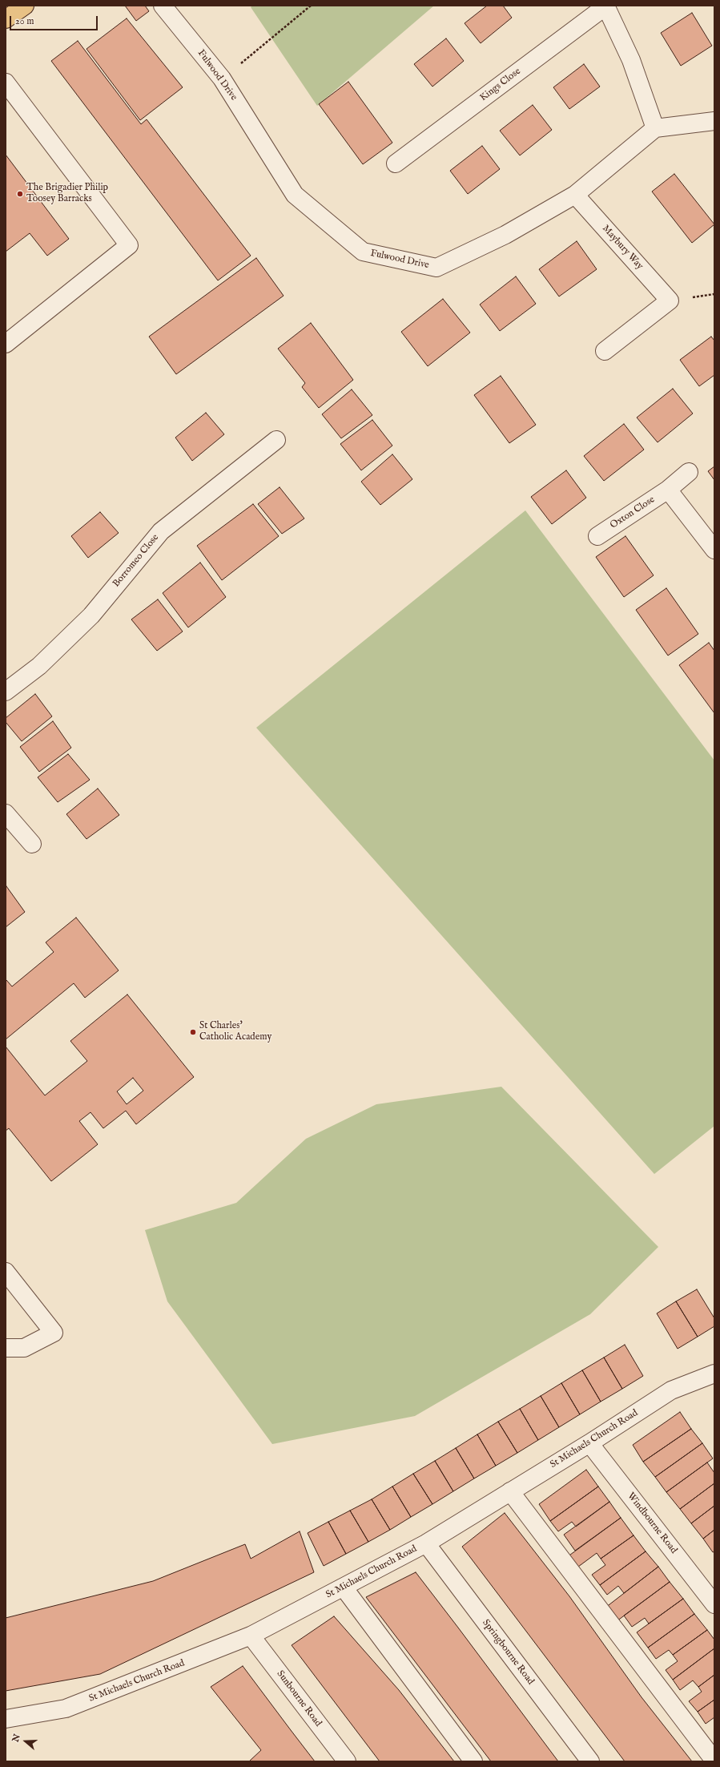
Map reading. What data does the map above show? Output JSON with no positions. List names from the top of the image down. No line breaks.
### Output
{"streets":{"street":["Fulwood Drive","Kings Close","Maybury Way","Oxton Close","Borromeo Close","St Michaels Church Road","Windbourne Road","Springbourne Road","Sunbourne Road"]},"crossings":[["Fulwood Drive","Kings Close"],["Fulwood Drive","Maybury Way"],["St Michaels Church Road","Windbourne Road"],["St Michaels Church Road","Springbourne Road"],["St Michaels Church Road","Sunbourne Road"]],"places":["The Brigadier Philip Toosey Barracks","St Charles' Catholic Academy"],"scale_bar":"20 m","north":"left"}
